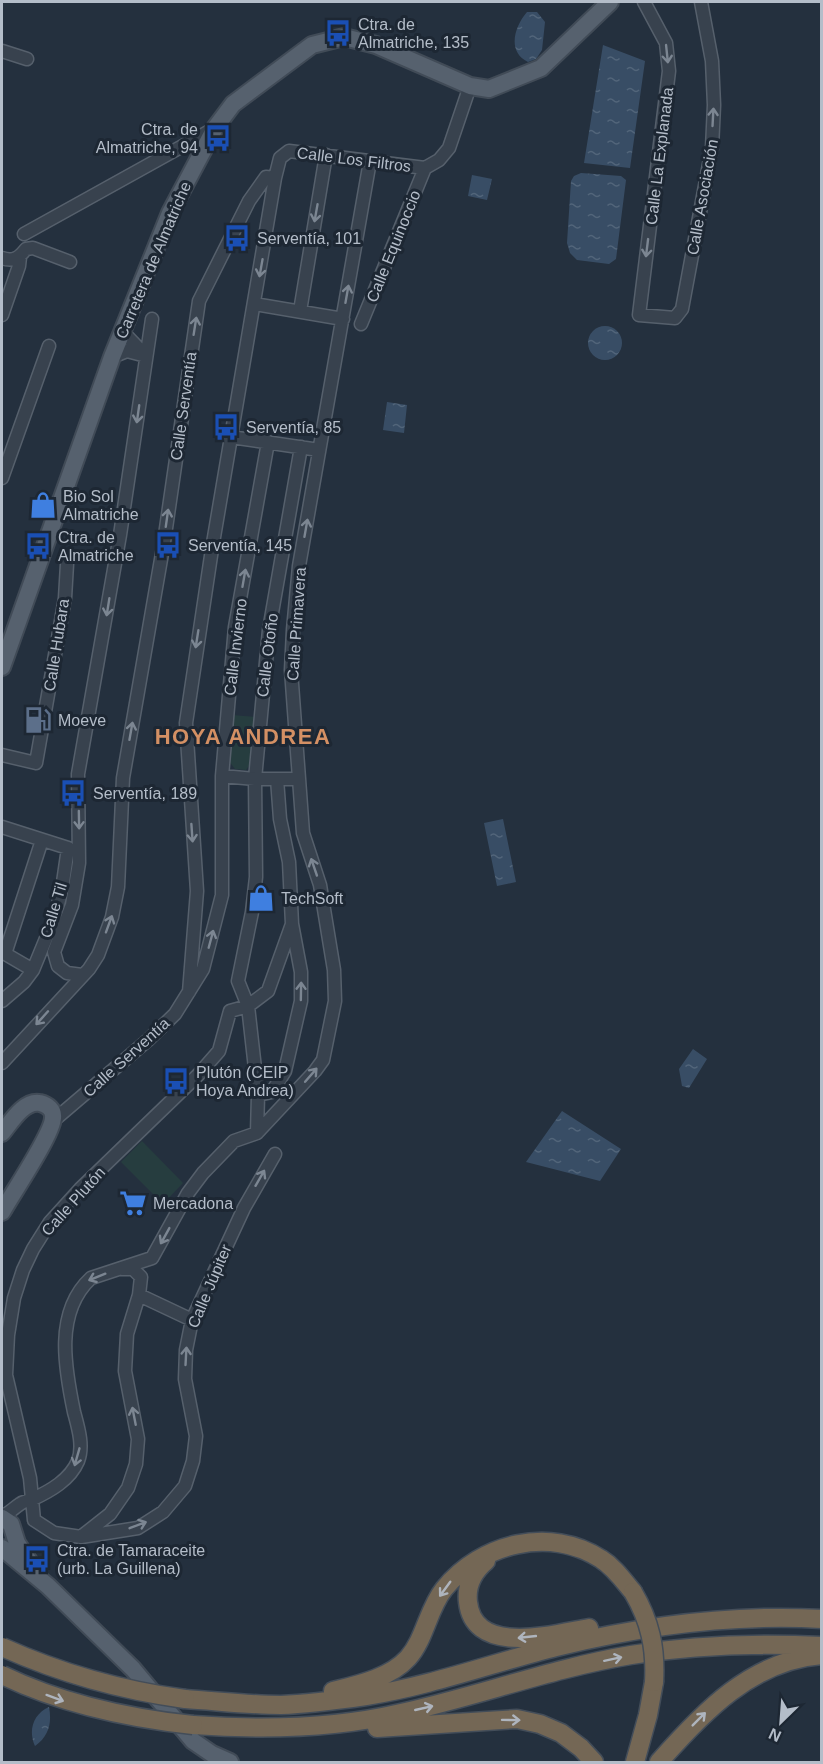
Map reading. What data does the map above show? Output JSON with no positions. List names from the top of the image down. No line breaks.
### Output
{"streets":{"main road":["Carretera de Almatriche"],"street":["Calle La Explanada","Calle Los Filtros","Calle Asociación","Calle Equinoccio","Calle Serventía","Calle Primavera","Calle Hubara","Calle Invierno","Calle Otoño","Calle Til","Calle Plutón","Calle Júpiter"]},"crossings":[["Calle La Explanada","Calle Asociación"],["Calle Los Filtros","Calle Equinoccio"],["Calle Los Filtros","Carretera de Almatriche"],["Calle Los Filtros","Calle Serventía"],["Calle Los Filtros","Calle Primavera"],["Calle Serventía","Calle Invierno"],["Calle Primavera","Calle Otoño"],["Calle Otoño","Calle Plutón"],["Calle Plutón","Calle Júpiter"]],"one_way":["Calle La Explanada","Calle Asociación"],"districts":["HOYA ANDREA"],"places":{"bus stop":["Ctra. de Almatriche, 135","Ctra. de Almatriche, 94","Serventía, 101","Serventía, 85","Serventía, 145","Ctra. de Almatriche","Serventía, 189","Plutón (CEIP Hoya Andrea)","Ctra. de Tamaraceite (urb. La Guillena)"],"shop":["Bio Sol Almatriche","TechSoft"],"fuel station":["Moeve"],"supermarket":["Mercadona"]},"north":"bottom left"}
